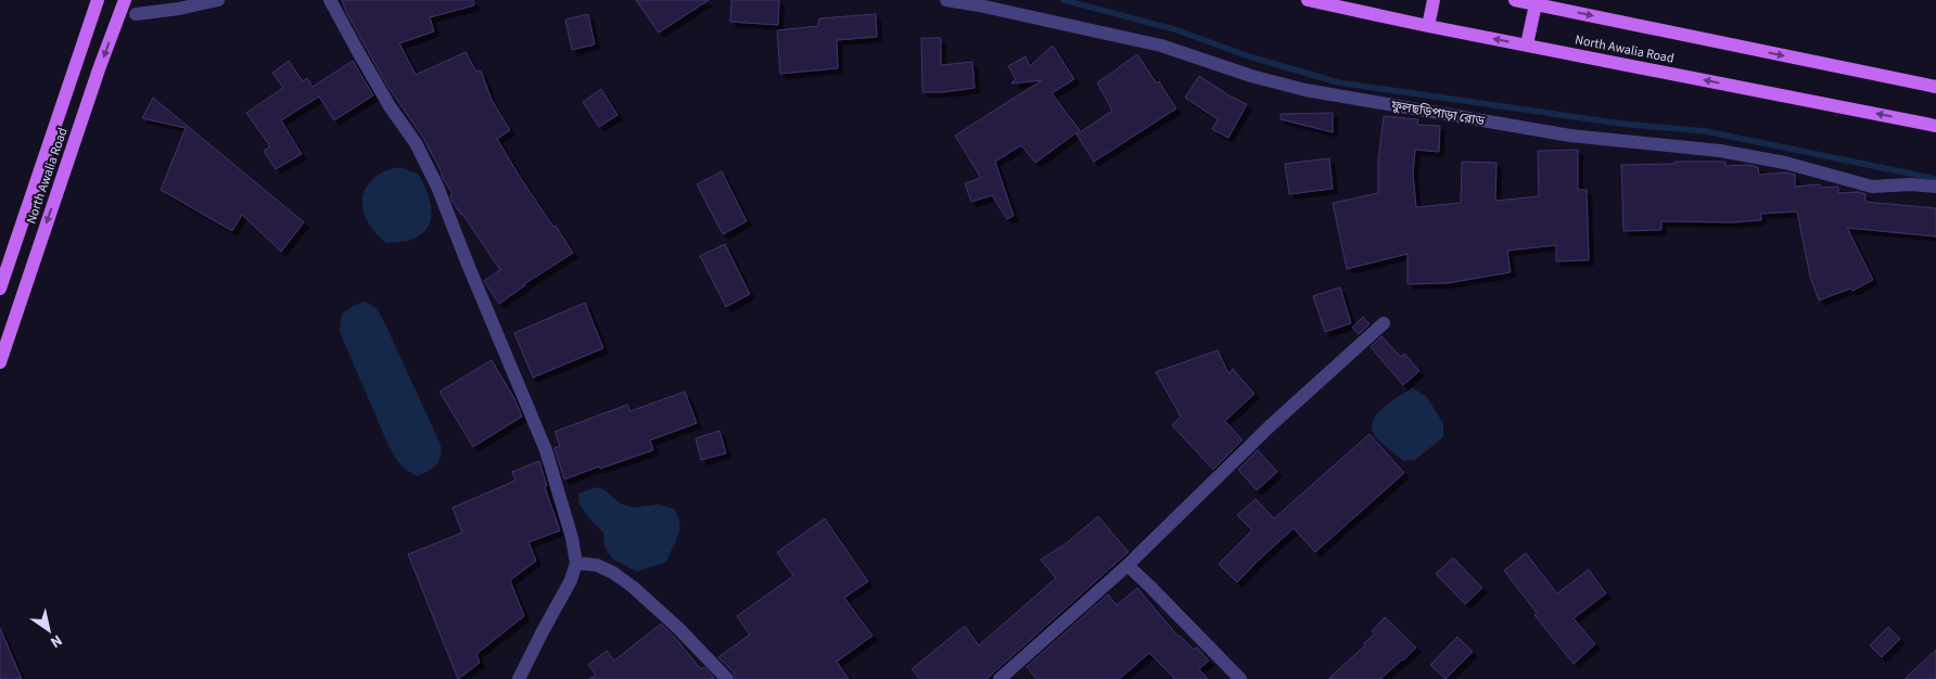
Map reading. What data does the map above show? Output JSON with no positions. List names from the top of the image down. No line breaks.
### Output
{"streets":{"main road":["North Awalia Road"],"street":["ফুলছড়িপাড়া রোড"]},"north":"bottom right"}
